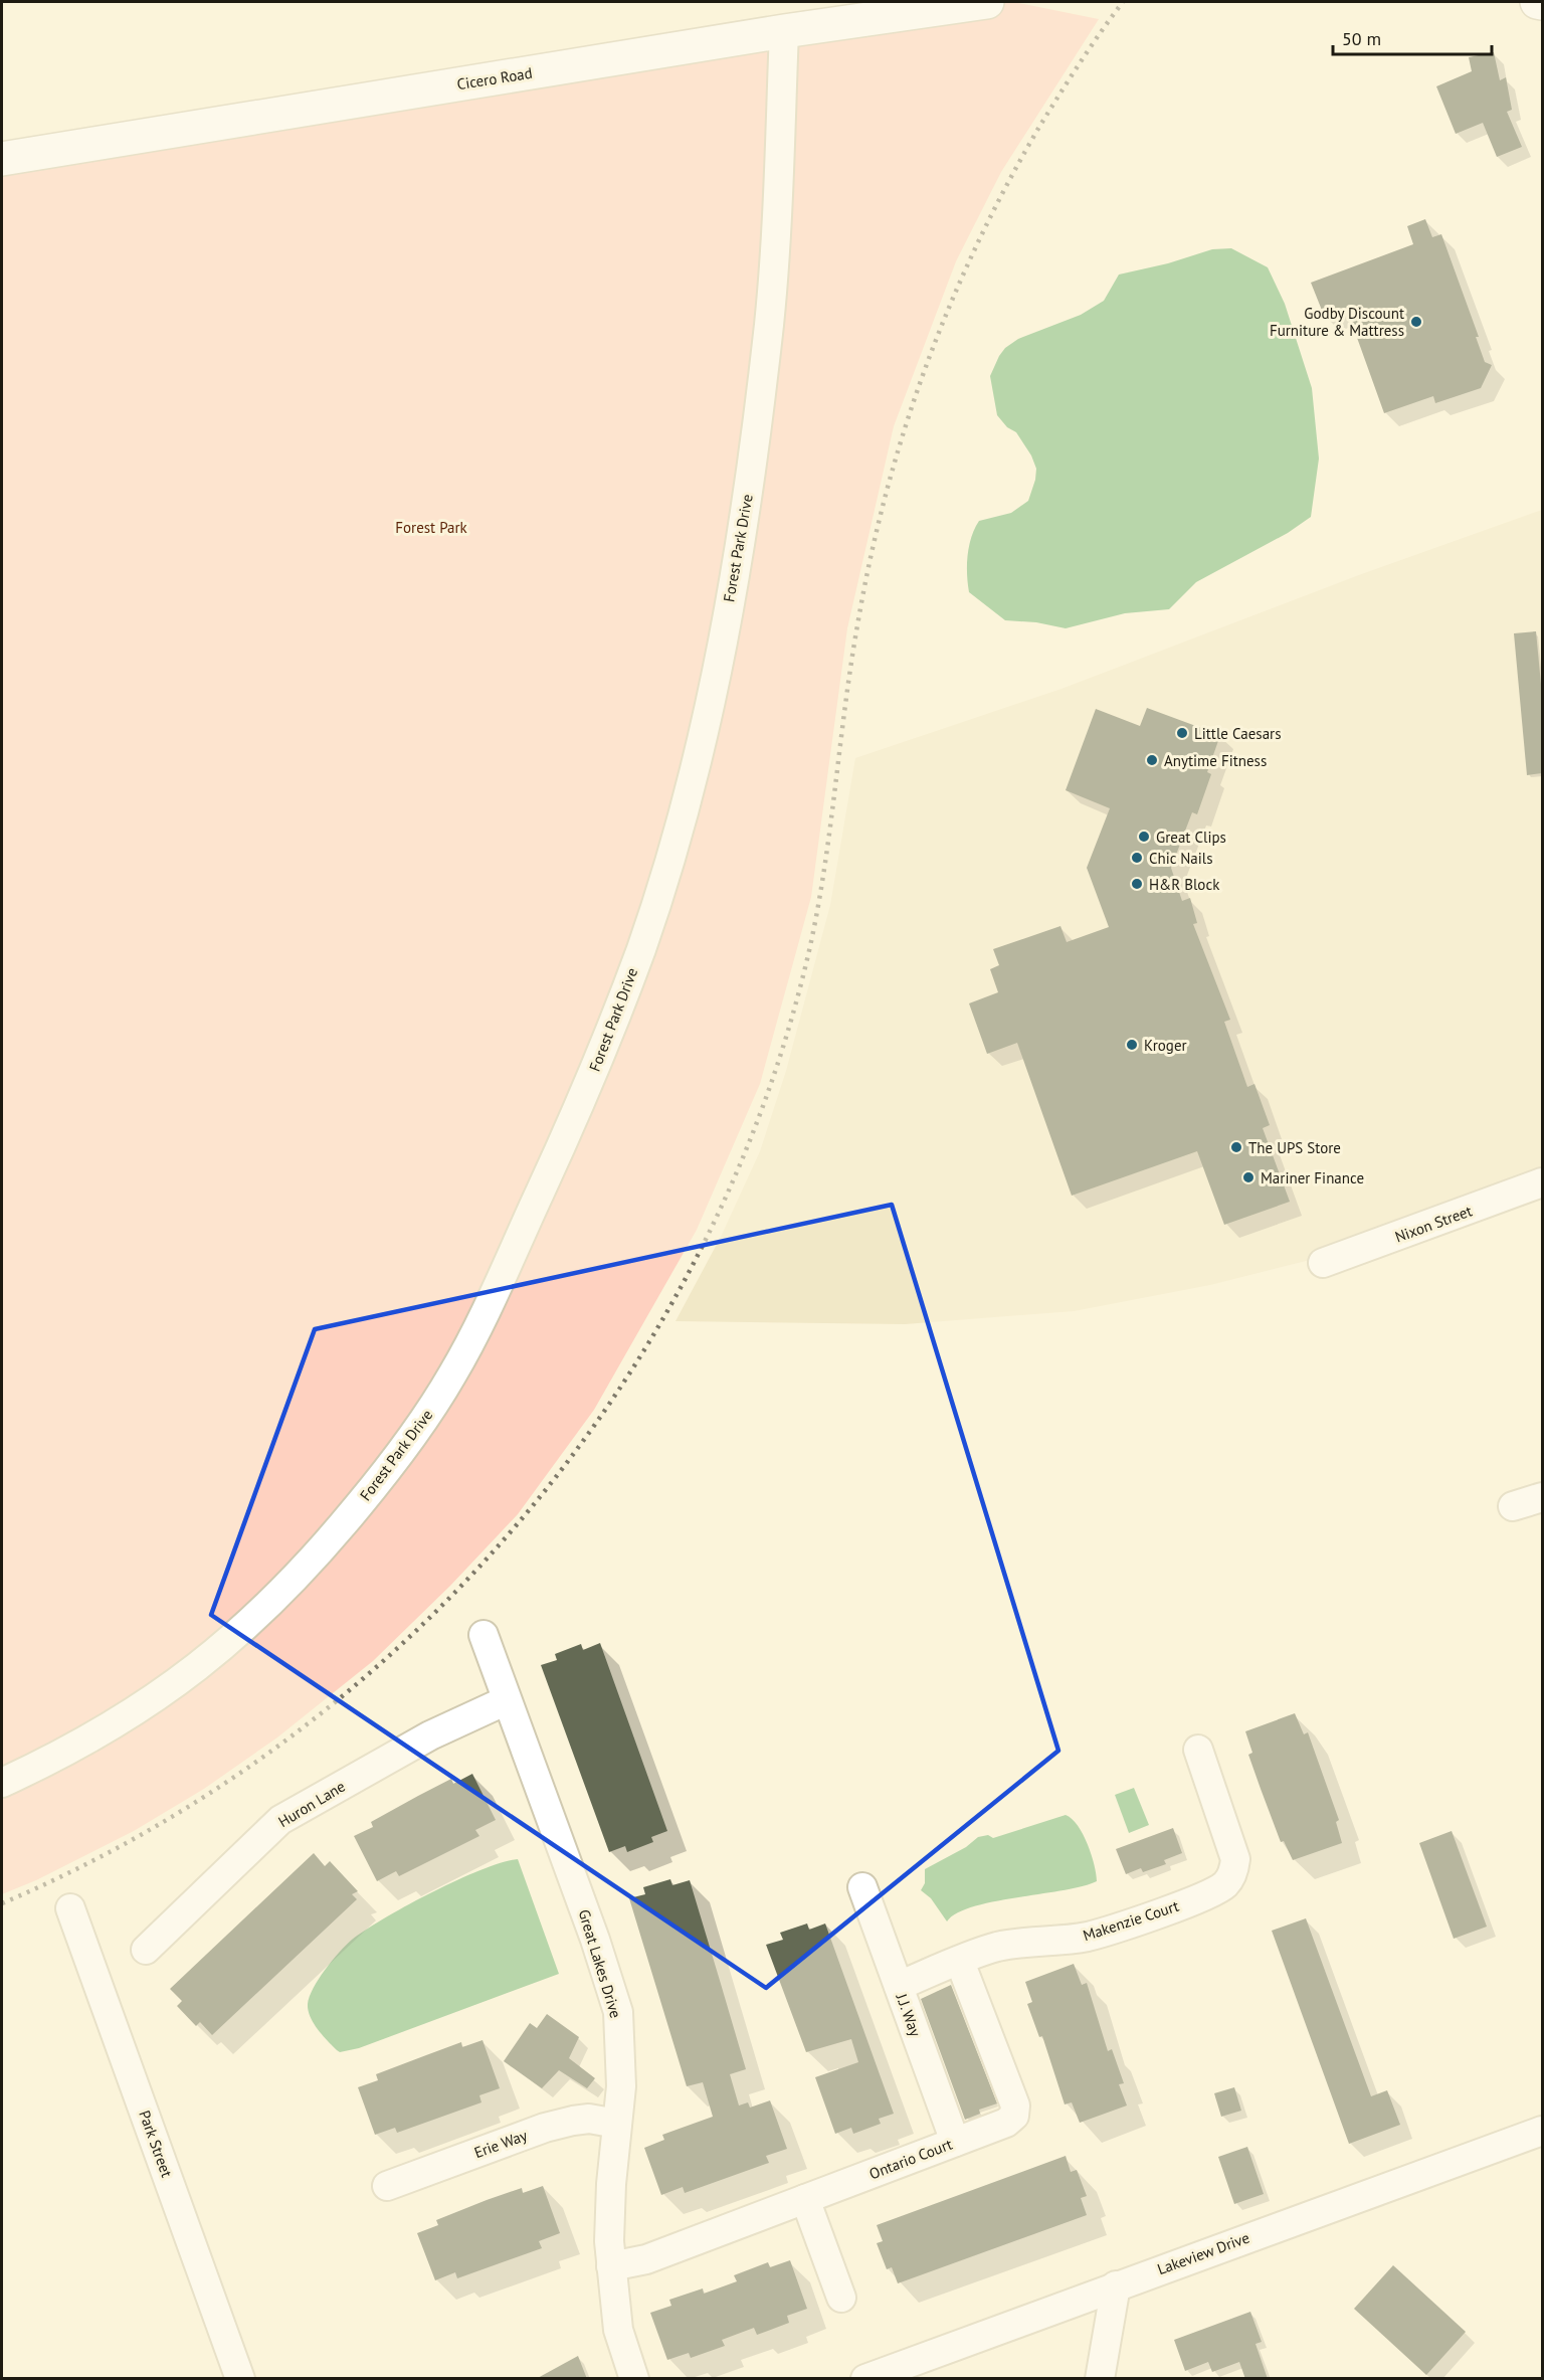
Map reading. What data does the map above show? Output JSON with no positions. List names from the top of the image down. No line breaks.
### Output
{"streets":{"main road":["Cicero Road"],"street":["Forest Park Drive","Nixon Street","Huron Lane","Makenzie Court","Great Lakes Drive","J.J. Way","Park Street","Erie Way","Ontario Court","Lakeview Drive"]},"crossings":[["Cicero Road","Forest Park Drive"],["Huron Lane","Great Lakes Drive"],["Makenzie Court","J.J. Way"],["Makenzie Court","Ontario Court"],["Great Lakes Drive","Erie Way"],["Great Lakes Drive","Ontario Court"],["J.J. Way","Ontario Court"]],"parks":["Forest Park"],"places":["Godby Discount Furniture & Mattress","Little Caesars","Anytime Fitness","Great Clips","Chic Nails","H&R Block","Kroger","The UPS Store","Mariner Finance"],"scale_bar":"50 m"}
